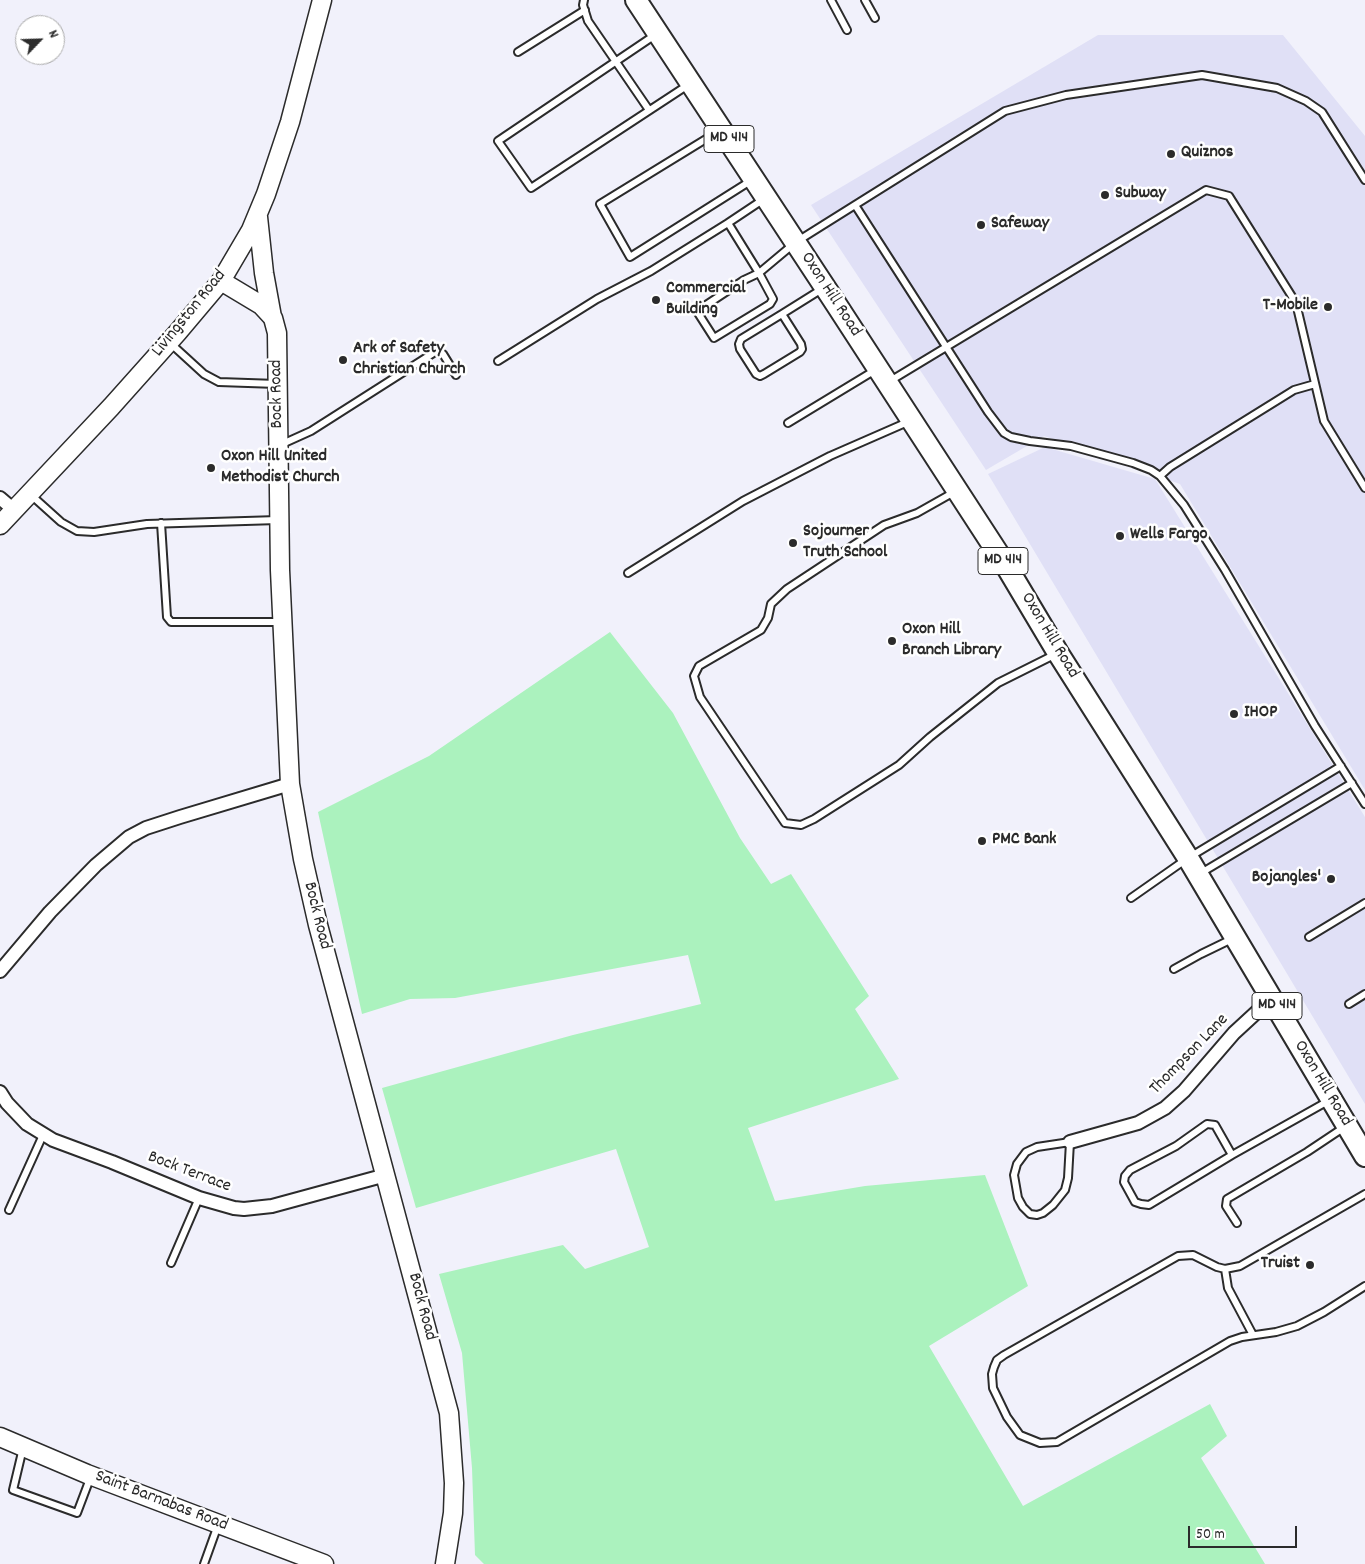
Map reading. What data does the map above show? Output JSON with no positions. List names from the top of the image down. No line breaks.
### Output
{"streets":{"main road":["MD 414","Oxon Hill Road","Livingston Road","Bock Road","Saint Barnabas Road"],"street":["Thompson Lane","Bock Terrace"]},"crossings":[["Oxon Hill Road","Thompson Lane"],["Livingston Road","Bock Road"],["Bock Road","Bock Terrace"]],"places":["Quiznos","Subway","Safeway","Commercial Building","T-Mobile","Ark of Safety Christian Church","Oxon Hill United Methodist Church","Wells Fargo","Sojourner Truth School","Oxon Hill Branch Library","IHOP","PMC Bank","Bojangles'","Truist"],"scale_bar":"50 m","north":"top right"}
